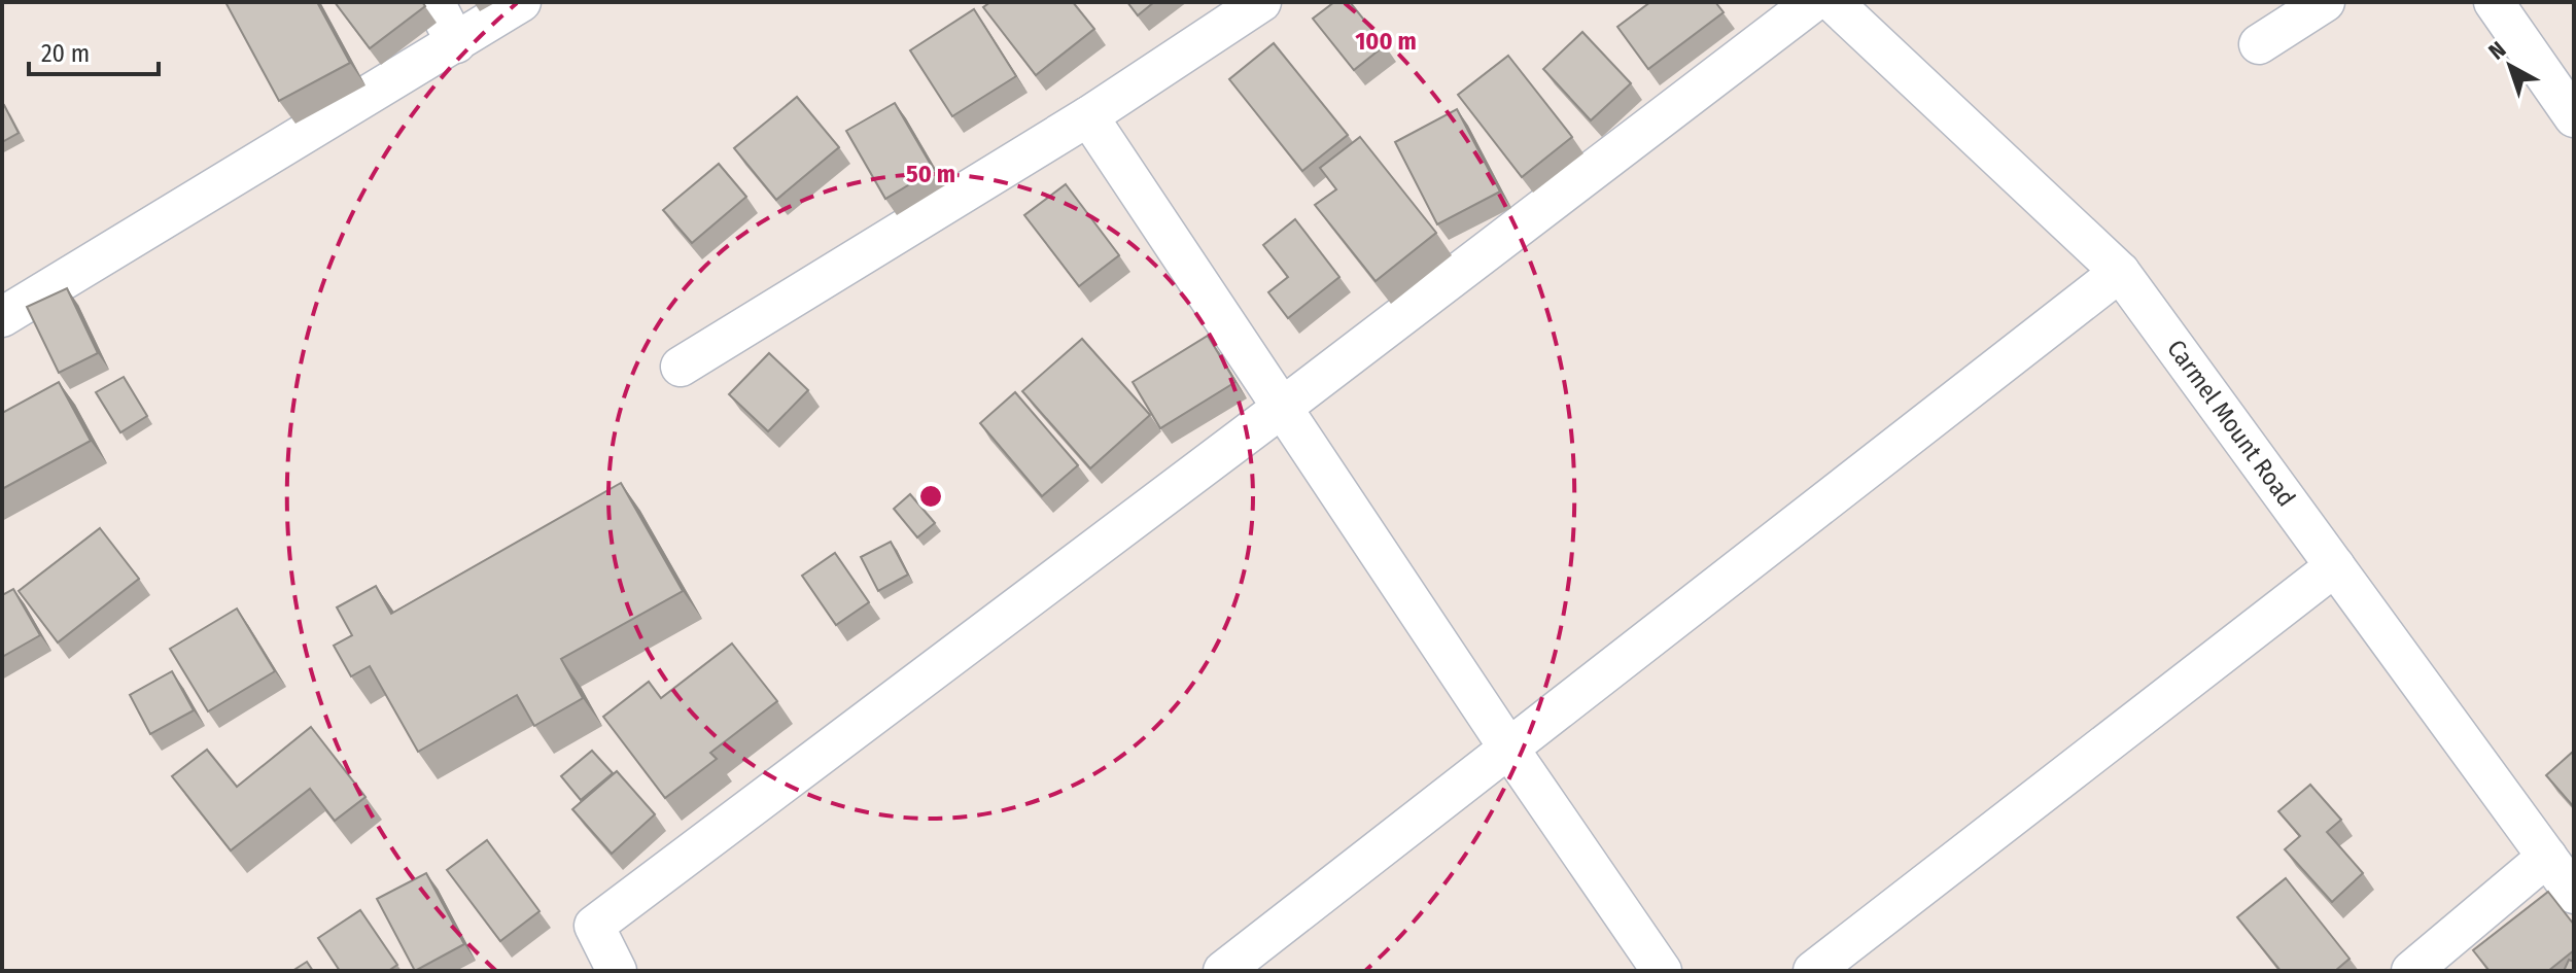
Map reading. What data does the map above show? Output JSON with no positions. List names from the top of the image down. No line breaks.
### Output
{"streets":{"street":["Carmel Mount Road"]},"scale_bar":"20 m","north":"top left","rings":["100 m","50 m"]}
